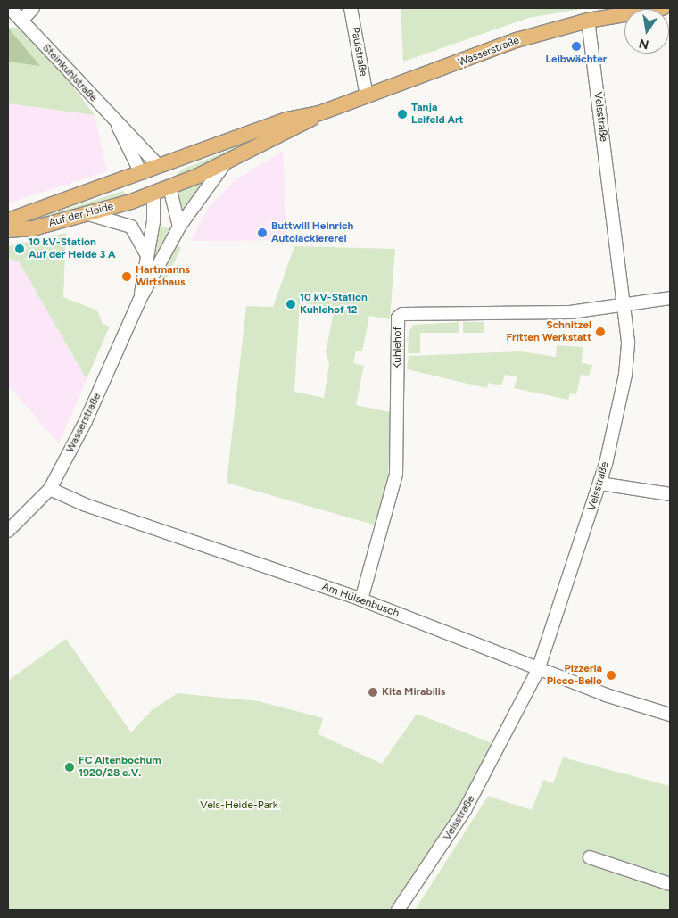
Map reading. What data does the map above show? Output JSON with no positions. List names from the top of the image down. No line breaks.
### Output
{"streets":{"main road":["Wasserstraße","Auf der Heide"],"street":["Paulstraße","Steinkuhlstraße","Velsstraße","Kuhlehof","Am Hülsenbusch"]},"crossings":[["Paulstraße","Wasserstraße"],["Wasserstraße","Steinkuhlstraße"],["Wasserstraße","Velsstraße"],["Wasserstraße","Auf der Heide"],["Wasserstraße","Am Hülsenbusch"],["Steinkuhlstraße","Auf der Heide"],["Velsstraße","Kuhlehof"],["Velsstraße","Am Hülsenbusch"],["Kuhlehof","Am Hülsenbusch"]],"parks":["Vels-Heide-Park"],"places":["Leibwächter","Tanja Leifeld Art","Buttwill Heinrich Autolackiererei","10 kV-Station Auf der Heide 3 A","Hartmanns Wirtshaus","10 kV-Station Kuhlehof 12","Schnitzel Fritten Werkstatt","Pizzeria Picco-Bello","Kita Mirabilis","FC Altenbochum 1920/28 e.V."],"north":"bottom"}
